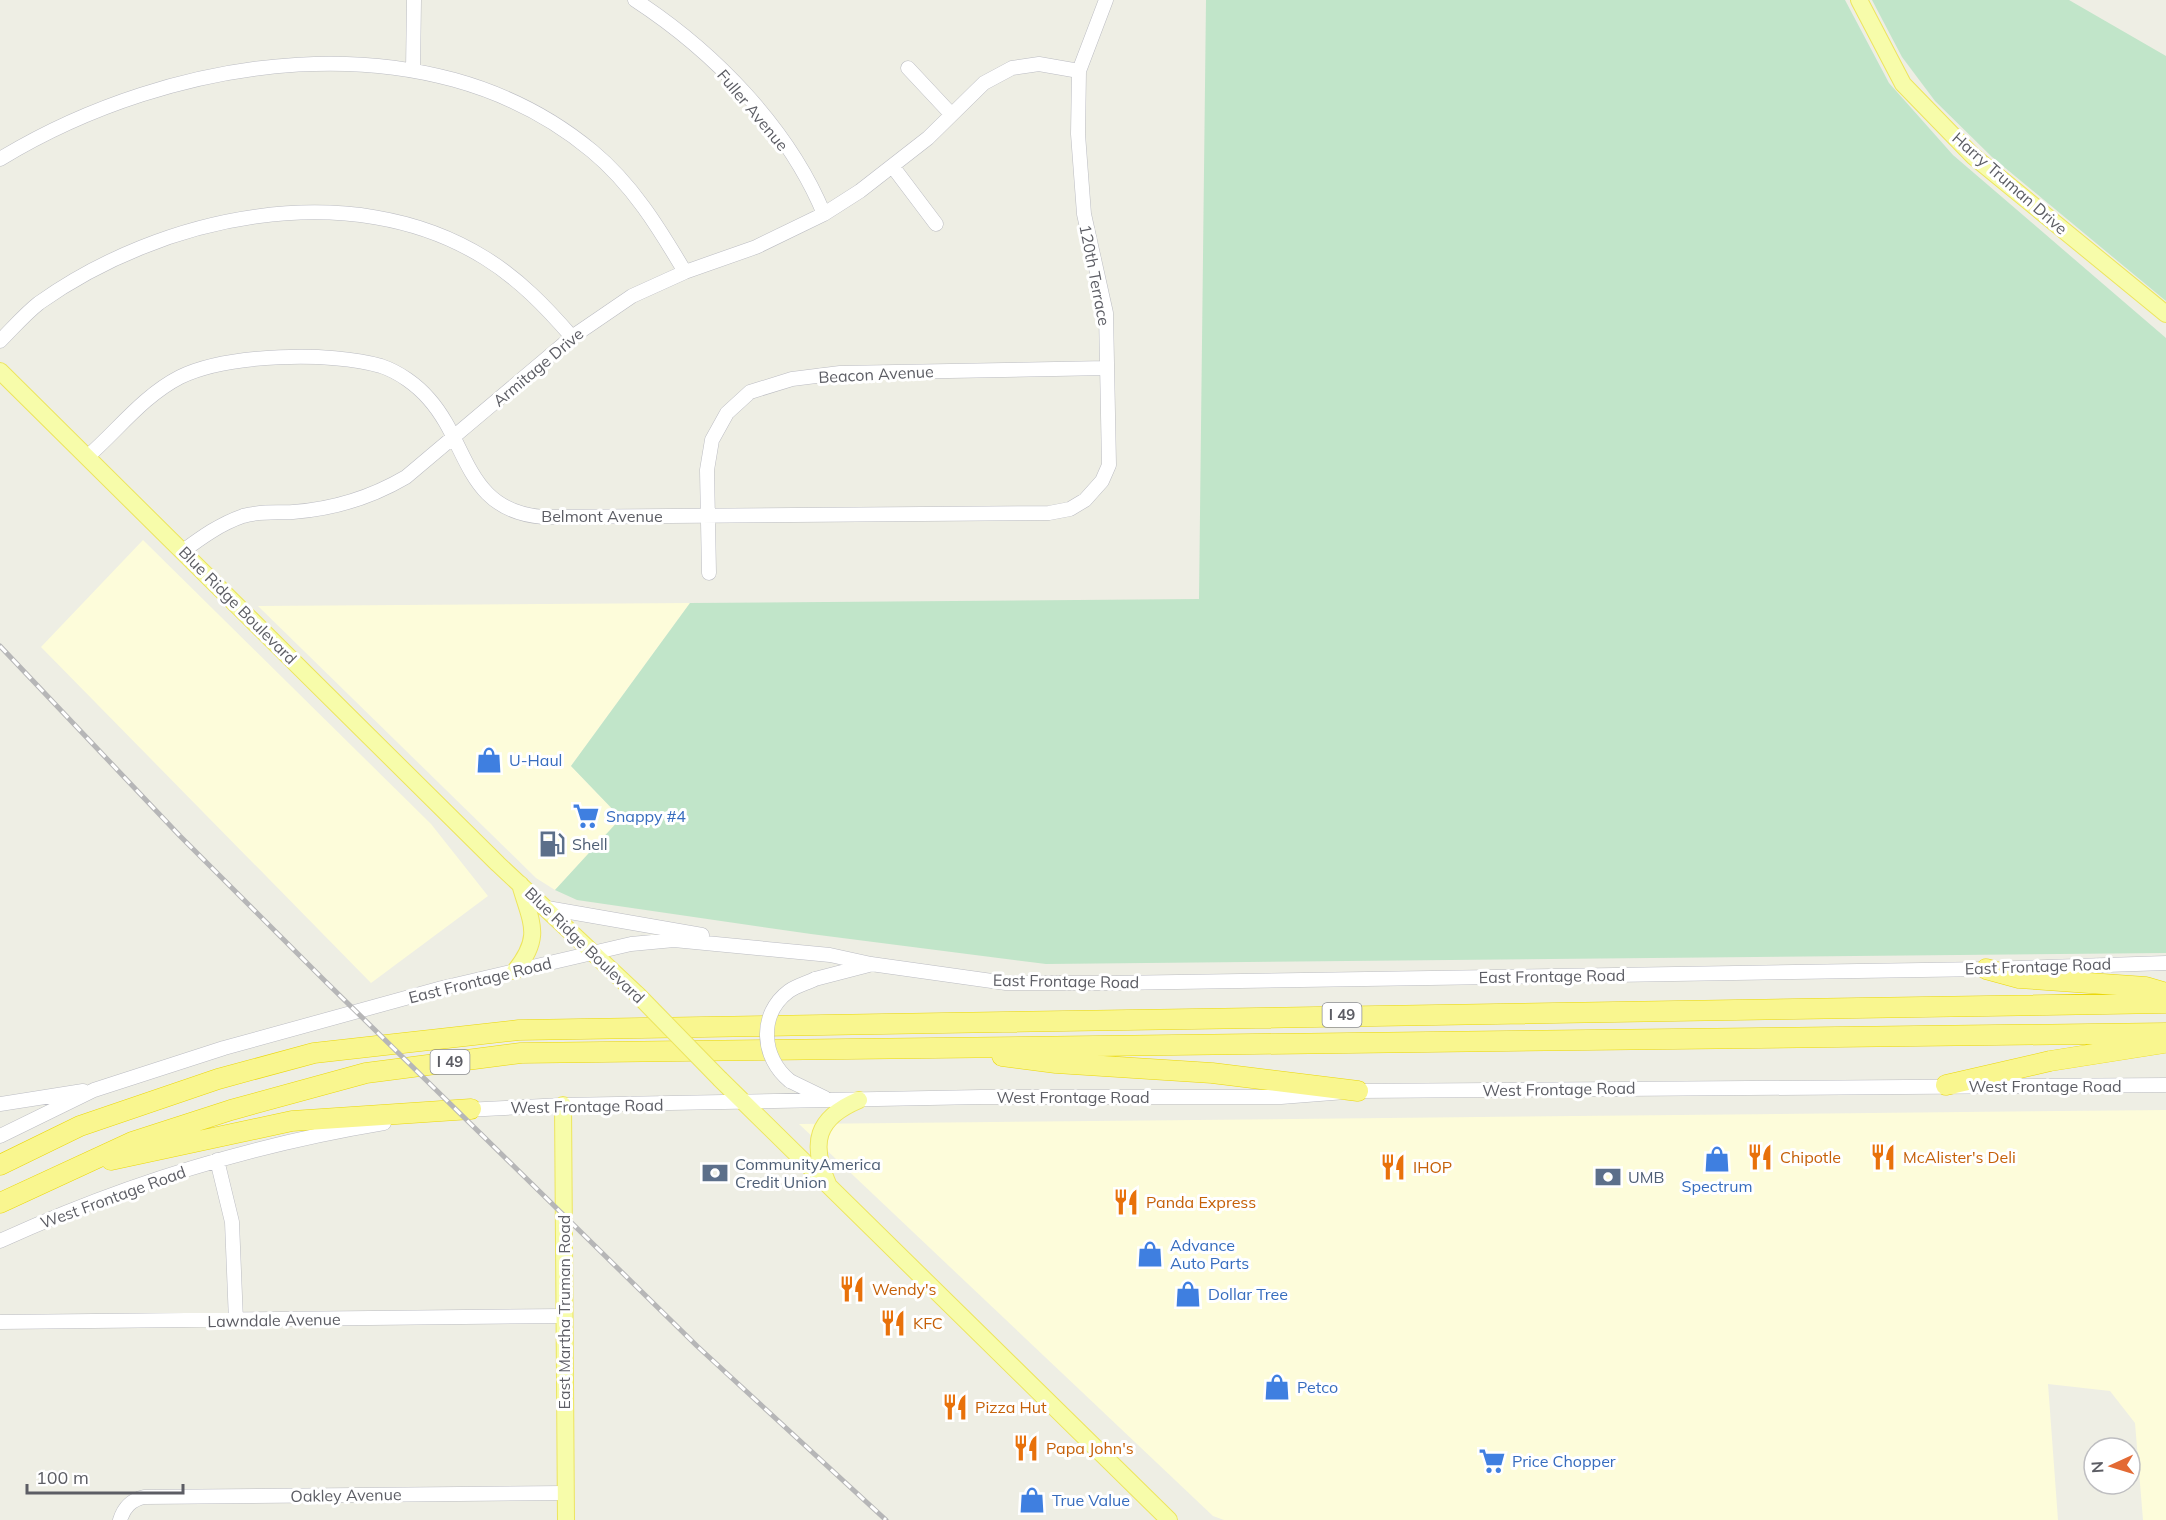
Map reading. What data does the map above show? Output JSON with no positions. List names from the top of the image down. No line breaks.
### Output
{"streets":{"highway":["I 49"],"main road":["Harry Truman Drive","Blue Ridge Boulevard","East Martha Truman Road"],"street":["Fuller Avenue","120th Terrace","Armitage Drive","Beacon Avenue","Belmont Avenue","East Frontage Road","West Frontage Road","Lawndale Avenue","Oakley Avenue"]},"crossings":[["Fuller Avenue","Armitage Drive"],["120th Terrace","Armitage Drive"],["120th Terrace","Beacon Avenue"],["120th Terrace","Belmont Avenue"],["Armitage Drive","Belmont Avenue"],["Armitage Drive","Blue Ridge Boulevard"],["Beacon Avenue","Belmont Avenue"],["Belmont Avenue","Blue Ridge Boulevard"],["Blue Ridge Boulevard","East Frontage Road"],["Blue Ridge Boulevard","West Frontage Road"],["West Frontage Road","East Martha Truman Road"],["East Martha Truman Road","Lawndale Avenue"],["East Martha Truman Road","Oakley Avenue"]],"places":{"shop":["U-Haul","Spectrum","Advance Auto Parts","Dollar Tree","Petco","True Value"],"supermarket":["Snappy #4","Price Chopper"],"fuel station":["Shell"],"restaurant":["Chipotle","McAlister's Deli","IHOP","Panda Express","Wendy's","KFC","Pizza Hut","Papa John's"],"bank":["CommunityAmerica Credit Union","UMB"]},"scale_bar":"100 m","north":"left"}
